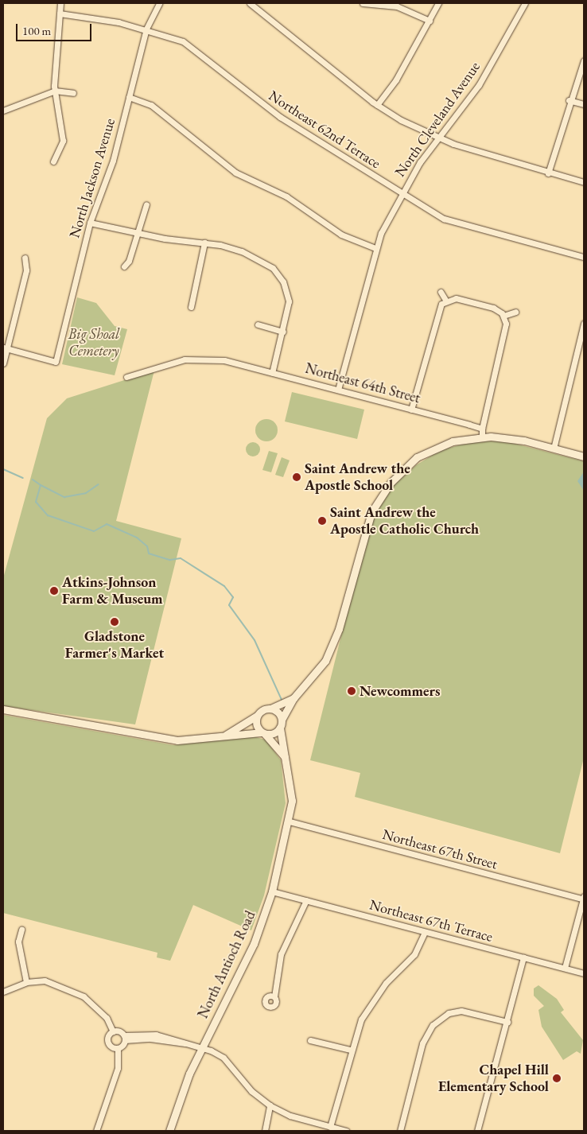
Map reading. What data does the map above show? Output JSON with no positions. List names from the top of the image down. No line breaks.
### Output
{"streets":{"street":["North Cleveland Avenue","Northeast 62nd Terrace","North Jackson Avenue","Northeast 64th Street","Northeast 67th Street","Northeast 67th Terrace","North Antioch Road"]},"crossings":[["North Cleveland Avenue","Northeast 62nd Terrace"],["North Cleveland Avenue","Northeast 64th Street"],["Northeast 62nd Terrace","North Jackson Avenue"],["Northeast 67th Street","North Antioch Road"],["Northeast 67th Terrace","North Antioch Road"]],"parks":["Big Shoal Cemetery"],"places":["Saint Andrew the Apostle School","Saint Andrew the Apostle Catholic Church","Atkins-Johnson Farm & Museum","Gladstone Farmer's Market","Newcommers","Chapel Hill Elementary School"],"scale_bar":"100 m"}
